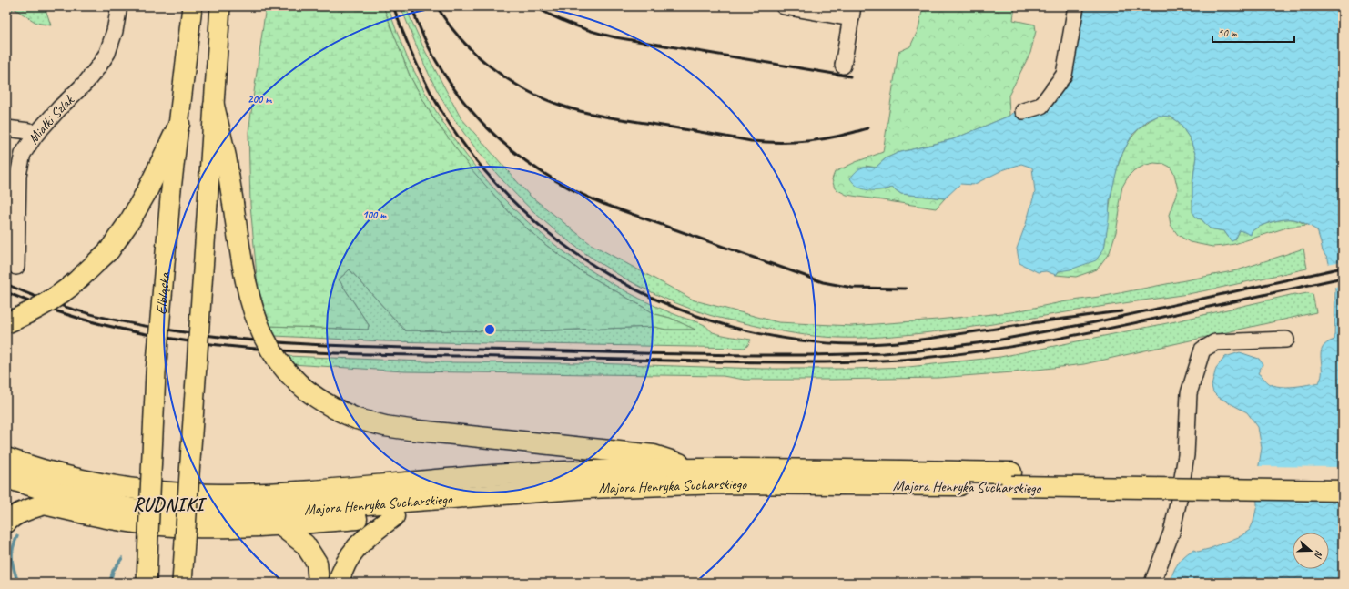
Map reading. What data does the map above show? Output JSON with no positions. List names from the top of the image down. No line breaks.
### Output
{"streets":{"highway":["Majora Henryka Sucharskiego"],"main road":["Elbląska"],"street":["Miałki Szlak"]},"districts":["RUDNIKI"],"scale_bar":"50 m","north":"right","rings":["200 m","100 m"]}
